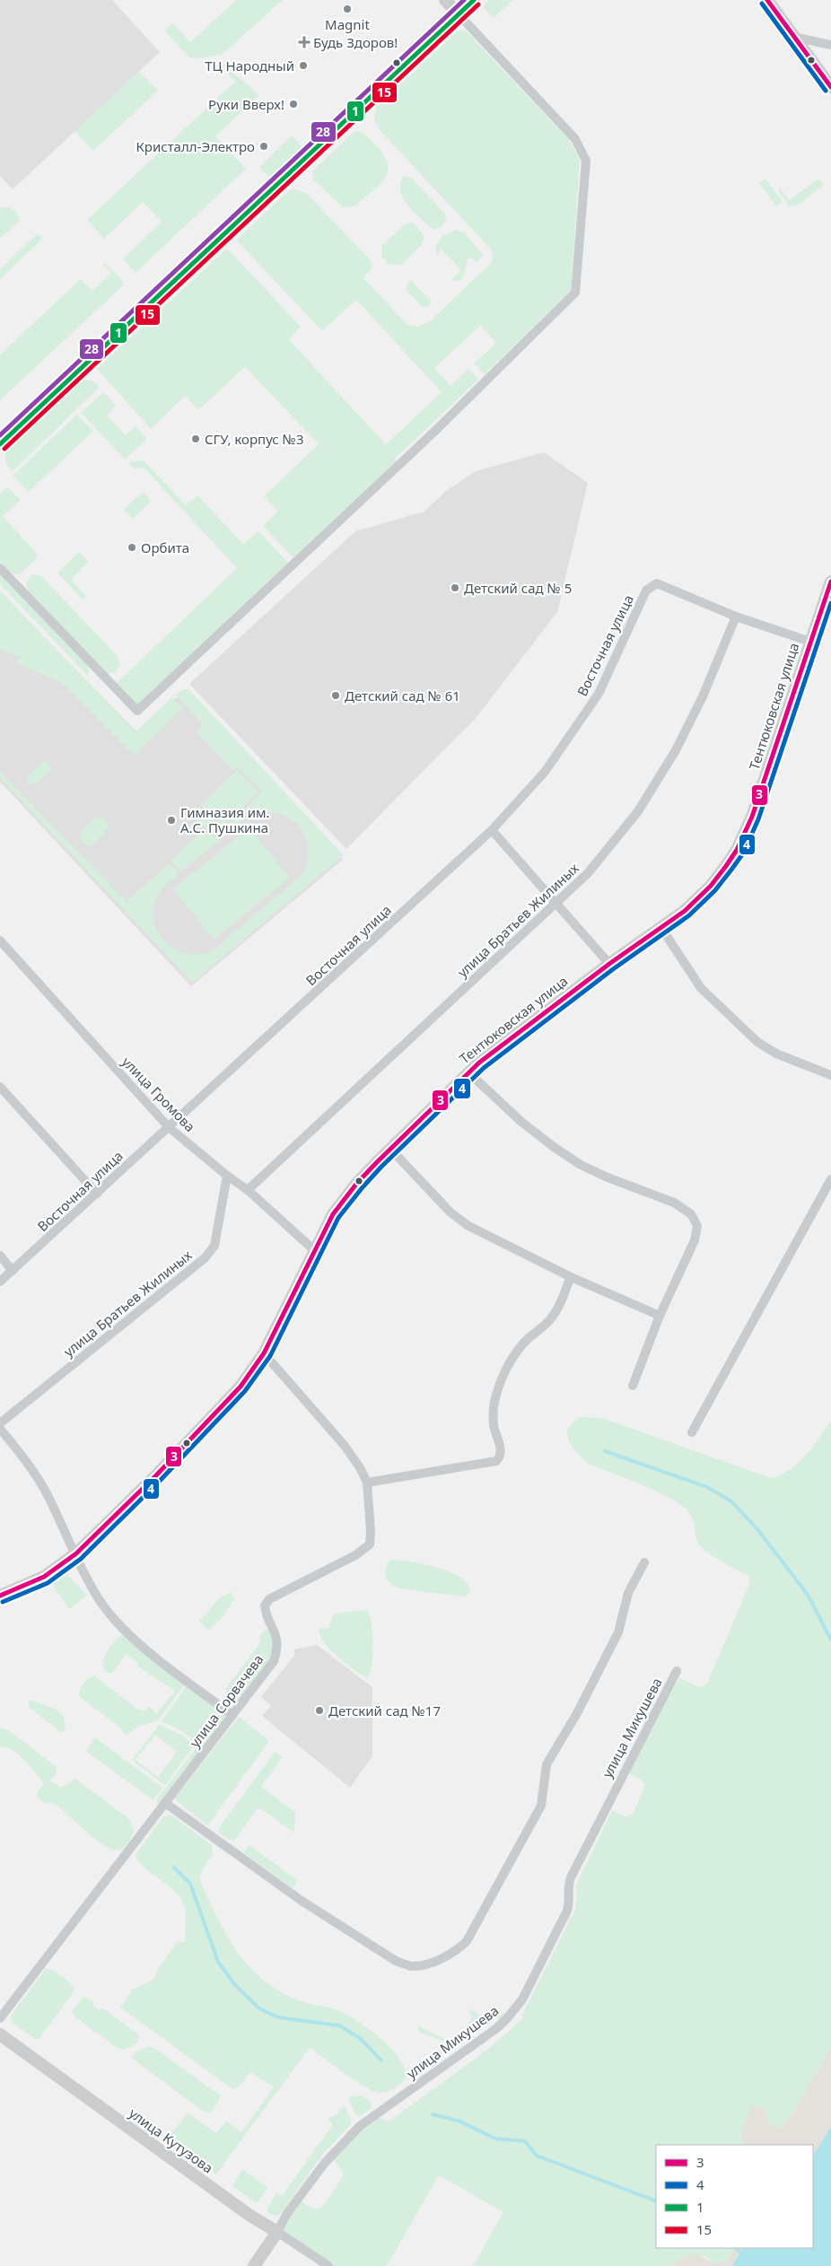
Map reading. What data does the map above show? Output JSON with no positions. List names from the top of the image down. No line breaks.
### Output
{"streets":{"street":["Восточная улица","Тентюковская улица","улица Братьев Жилиных","улица Громова","улица Сорвачева","улица Микушева","улица Кутузова"]},"crossings":[["Восточная улица","улица Братьев Жилиных"],["Восточная улица","улица Громова"],["Тентюковская улица","улица Громова"],["Тентюковская улица","улица Сорвачева"],["улица Братьев Жилиных","улица Громова"],["улица Микушева","улица Кутузова"]],"places":{"other":["Magnit","ТЦ Народный","Руки Вверх!","Кристалл-Электро","СГУ, корпус №3","Орбита","Детский сад № 5","Детский сад № 61","Гимназия им. А.С. Пушкина","Детский сад №17"],"health":["Будь Здоров!"]},"lines":["transit line 3","transit line 1","transit line 28","transit line 4","transit line 15"],"legend":["3","4","1","15"]}
